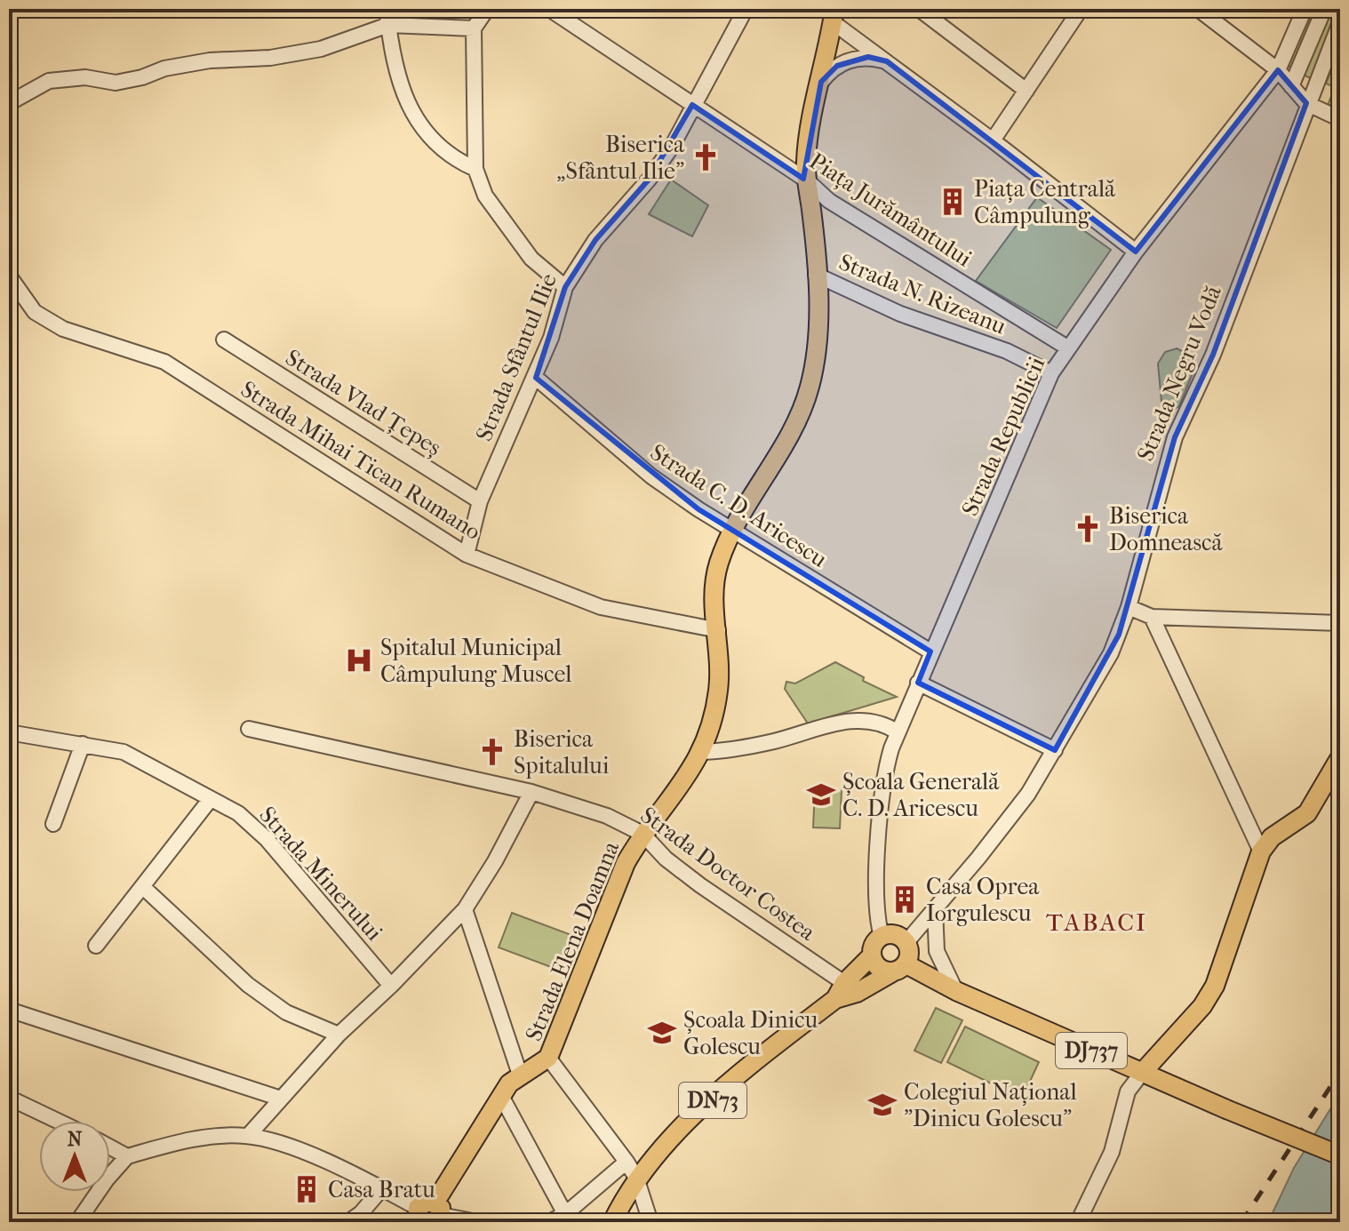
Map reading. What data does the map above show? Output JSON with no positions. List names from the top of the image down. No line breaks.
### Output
{"streets":{"main road":["Strada Elena Doamna","DJ737","DN73"],"street":["Piața Jurământului","Strada N. Rizeanu","Strada Sfântul Ilie","Strada Negru Vodă","Strada Vlad Țepeș","Strada Republicii","Strada Mihai Tican Rumano","Strada C. D. Aricescu","Strada Minerului","Strada Doctor Costea"]},"crossings":[["Piața Jurământului","Strada Sfântul Ilie"],["Piața Jurământului","Strada Republicii"],["Strada N. Rizeanu","Strada Republicii"],["Strada Sfântul Ilie","Strada Vlad Țepeș"],["Strada Sfântul Ilie","Strada Mihai Tican Rumano"],["Strada Sfântul Ilie","Strada C. D. Aricescu"],["Strada Negru Vodă","Strada Republicii"],["Strada Negru Vodă","DN73"],["Strada Republicii","Strada C. D. Aricescu"],["Strada Republicii","DN73"],["Strada Doctor Costea","Strada Elena Doamna"],["Strada Doctor Costea","DN73"],["Strada Elena Doamna","DN73"]],"districts":["TABACI"],"places":{"church":["Biserica „Sfântul Ilie”","Biserica Domnească","Biserica Spitalului"],"building":["Piața Centrală Câmpulung","Casa Oprea Iorgulescu","Casa Bratu"],"hospital":["Spitalul Municipal Câmpulung Muscel"],"school or university":["Școala Generală C. D. Aricescu","Școala Dinicu Golescu","Colegiul Național ”Dinicu Golescu”"]},"north":"top"}
